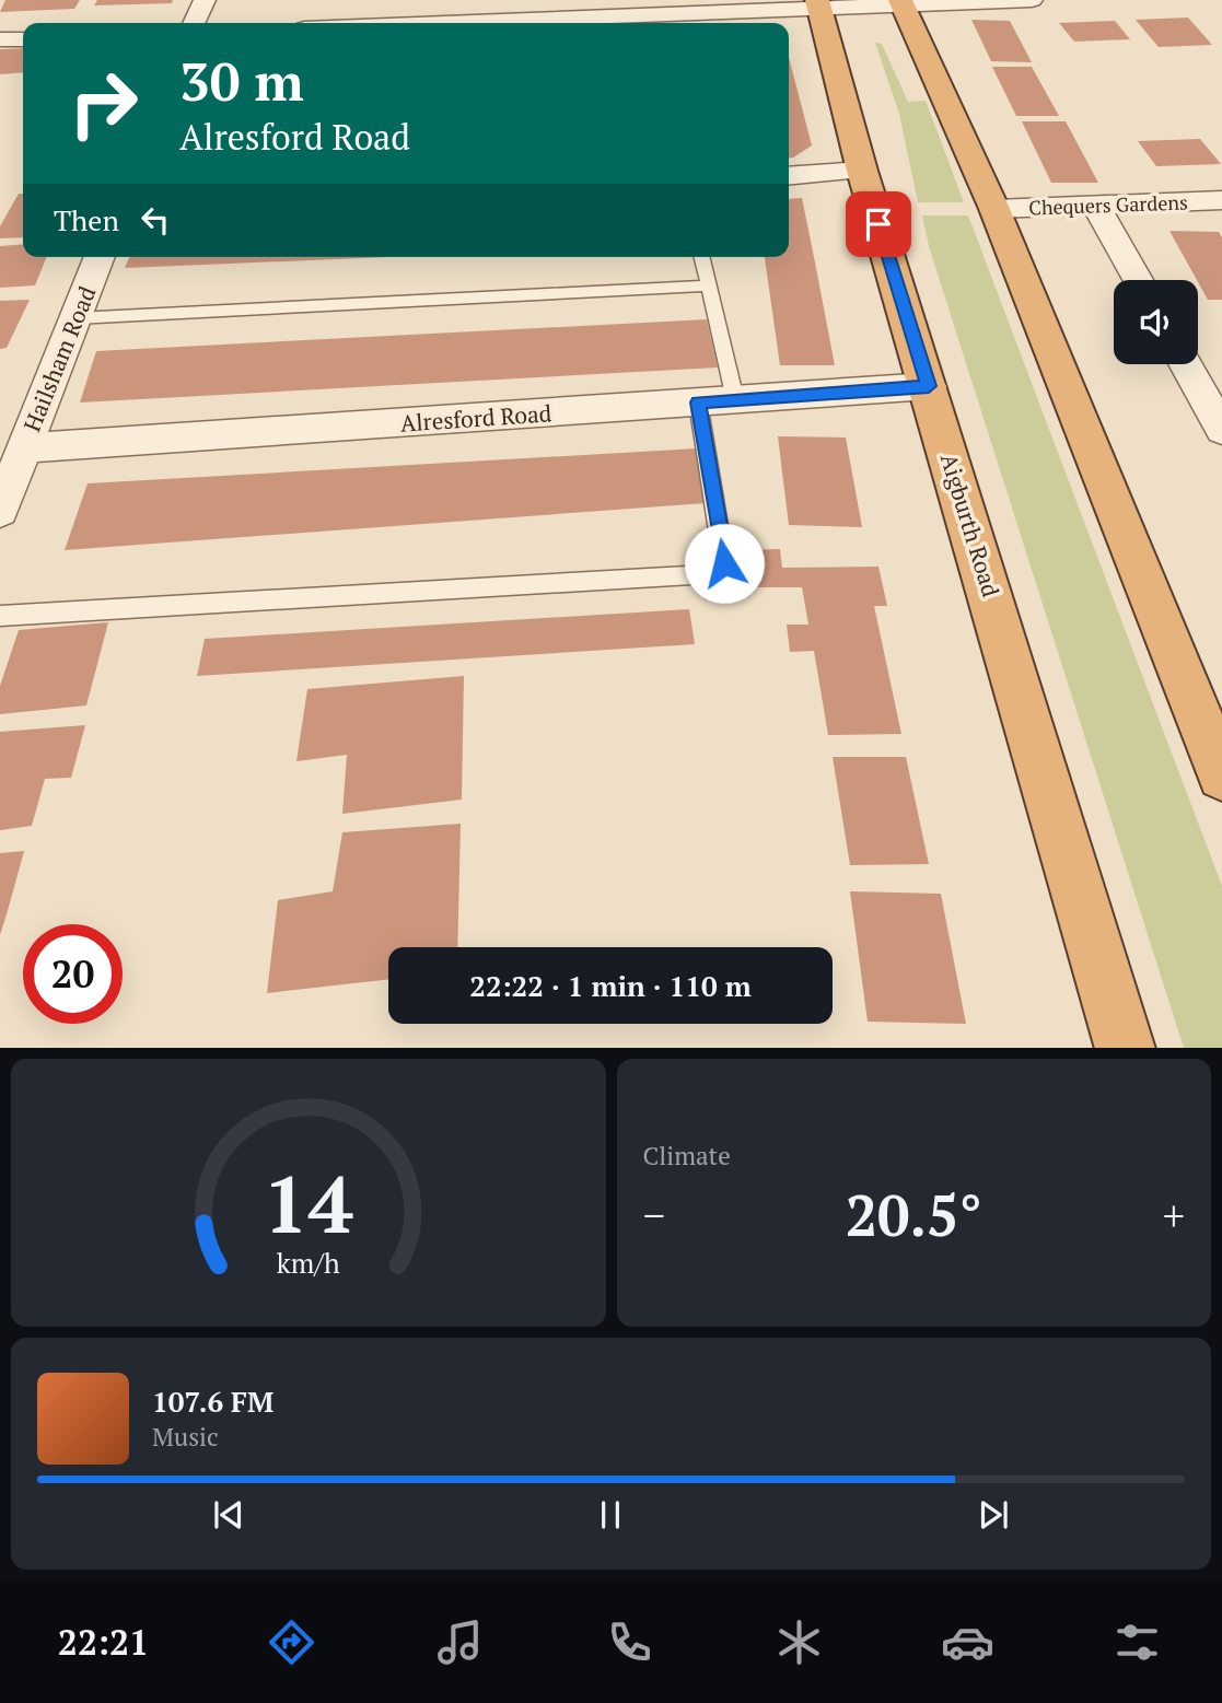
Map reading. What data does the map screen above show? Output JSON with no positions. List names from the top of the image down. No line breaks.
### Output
{"streets":{"highway":["Aigburth Road"],"street":["Chequers Gardens","Hailsham Road","Alresford Road"]},"crossings":[["Hailsham Road","Alresford Road"],["Alresford Road","Aigburth Road"]],"page":{"turn":["30 m","Alresford Road"],"then":"Then","limit":"20","trip":"22:22 · 1 min · 110 m","tile":"Climate","heat":["−","20.5°","+"],"song":["107.6 FM","Music"],"tabs":"22:21","gauge":["14","km/h"]}}
